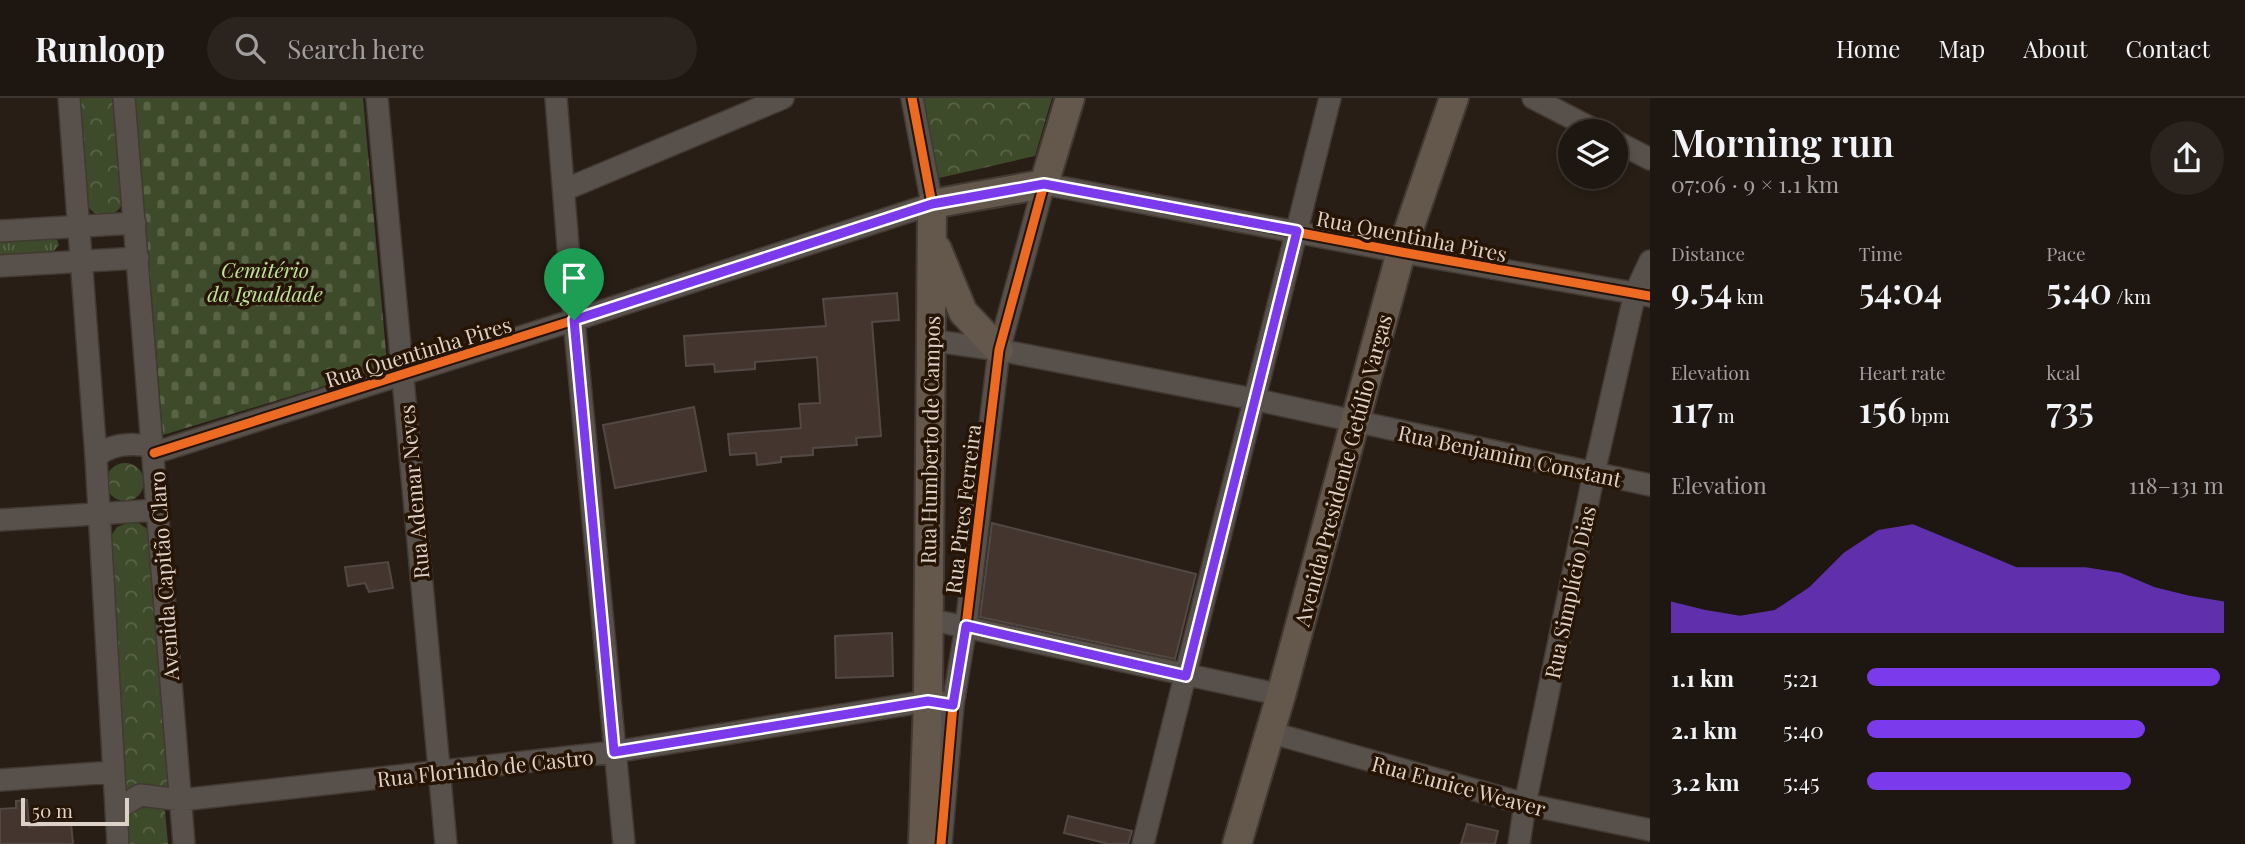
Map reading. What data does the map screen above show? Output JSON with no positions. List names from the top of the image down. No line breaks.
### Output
{"streets":{"main road":["Rua Humberto de Campos","Avenida Presidente Getúlio Vargas","Rua Pires Ferreira"],"street":["Rua Quentinha Pires","Rua Benjamim Constant","Rua Ademar Neves","Avenida Capitão Claro","Rua Simplício Dias","Rua Florindo de Castro","Rua Eunice Weaver"]},"crossings":[["Rua Quentinha Pires","Rua Humberto de Campos"],["Rua Quentinha Pires","Avenida Presidente Getúlio Vargas"],["Rua Quentinha Pires","Rua Ademar Neves"],["Rua Quentinha Pires","Rua Pires Ferreira"],["Rua Quentinha Pires","Avenida Capitão Claro"],["Rua Quentinha Pires","Rua Simplício Dias"],["Rua Humberto de Campos","Rua Benjamim Constant"],["Rua Humberto de Campos","Rua Pires Ferreira"],["Rua Humberto de Campos","Rua Florindo de Castro"],["Rua Benjamim Constant","Avenida Presidente Getúlio Vargas"],["Rua Benjamim Constant","Rua Pires Ferreira"],["Rua Benjamim Constant","Rua Simplício Dias"],["Avenida Presidente Getúlio Vargas","Rua Eunice Weaver"],["Rua Ademar Neves","Rua Florindo de Castro"],["Rua Pires Ferreira","Rua Florindo de Castro"],["Avenida Capitão Claro","Rua Florindo de Castro"],["Rua Simplício Dias","Rua Eunice Weaver"]],"parks":["Cemitério da Igualdade"],"scale_bar":"50 m","page":{"header":"Runloop","search":"Search here","nav":["Home","Map","About","Contact"],"heading":["Morning run","07:06 · 9 × 1.1 km"],"stats":[["Distance","9.54 km"],["Time","54:04"],["Pace","5:40 /km"],["Elevation","117 m"],["Heart rate","156 bpm"],["kcal","735"]],"chart":["Elevation","118–131 m"],"list":[{"name":"1.1 km","note":"5:21"},{"name":"2.1 km","note":"5:40"},{"name":"3.2 km","note":"5:45"}],"scale":"50 m"}}
